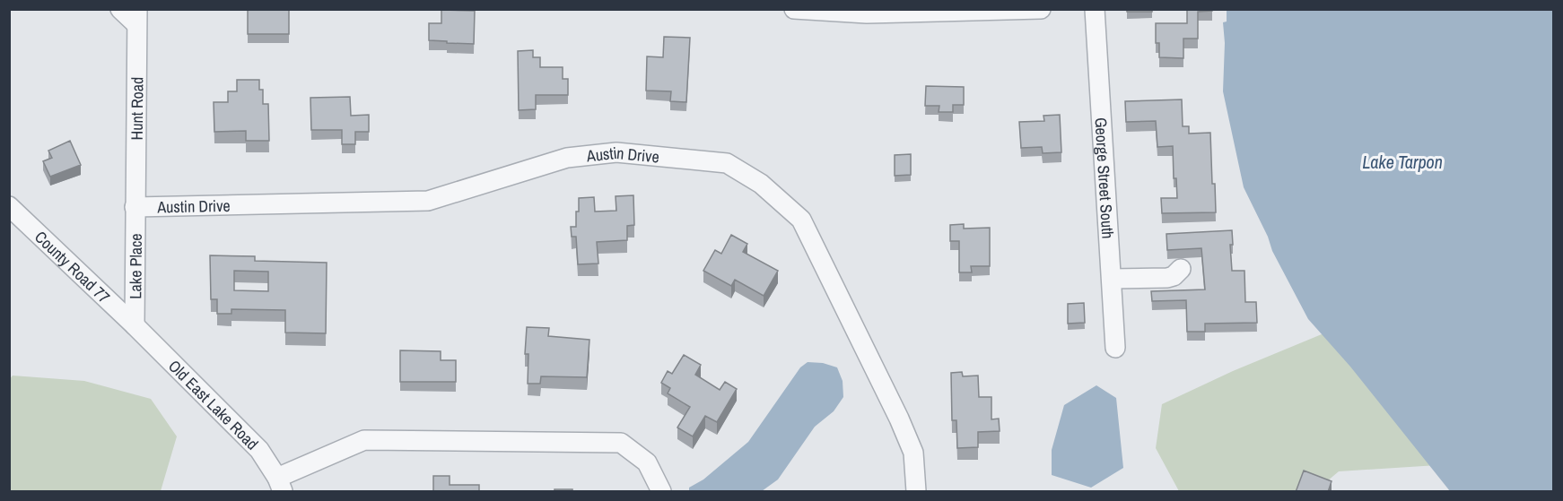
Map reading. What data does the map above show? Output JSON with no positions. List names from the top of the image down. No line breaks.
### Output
{"streets":{"street":["Hunt Road","Austin Drive","George Street South","County Road 77","Lake Place","Old East Lake Road"]},"crossings":[["Hunt Road","Austin Drive"],["Hunt Road","Lake Place"],["Austin Drive","Lake Place"],["County Road 77","Lake Place"],["County Road 77","Old East Lake Road"],["Lake Place","Old East Lake Road"]],"water":["Lake Tarpon"]}
